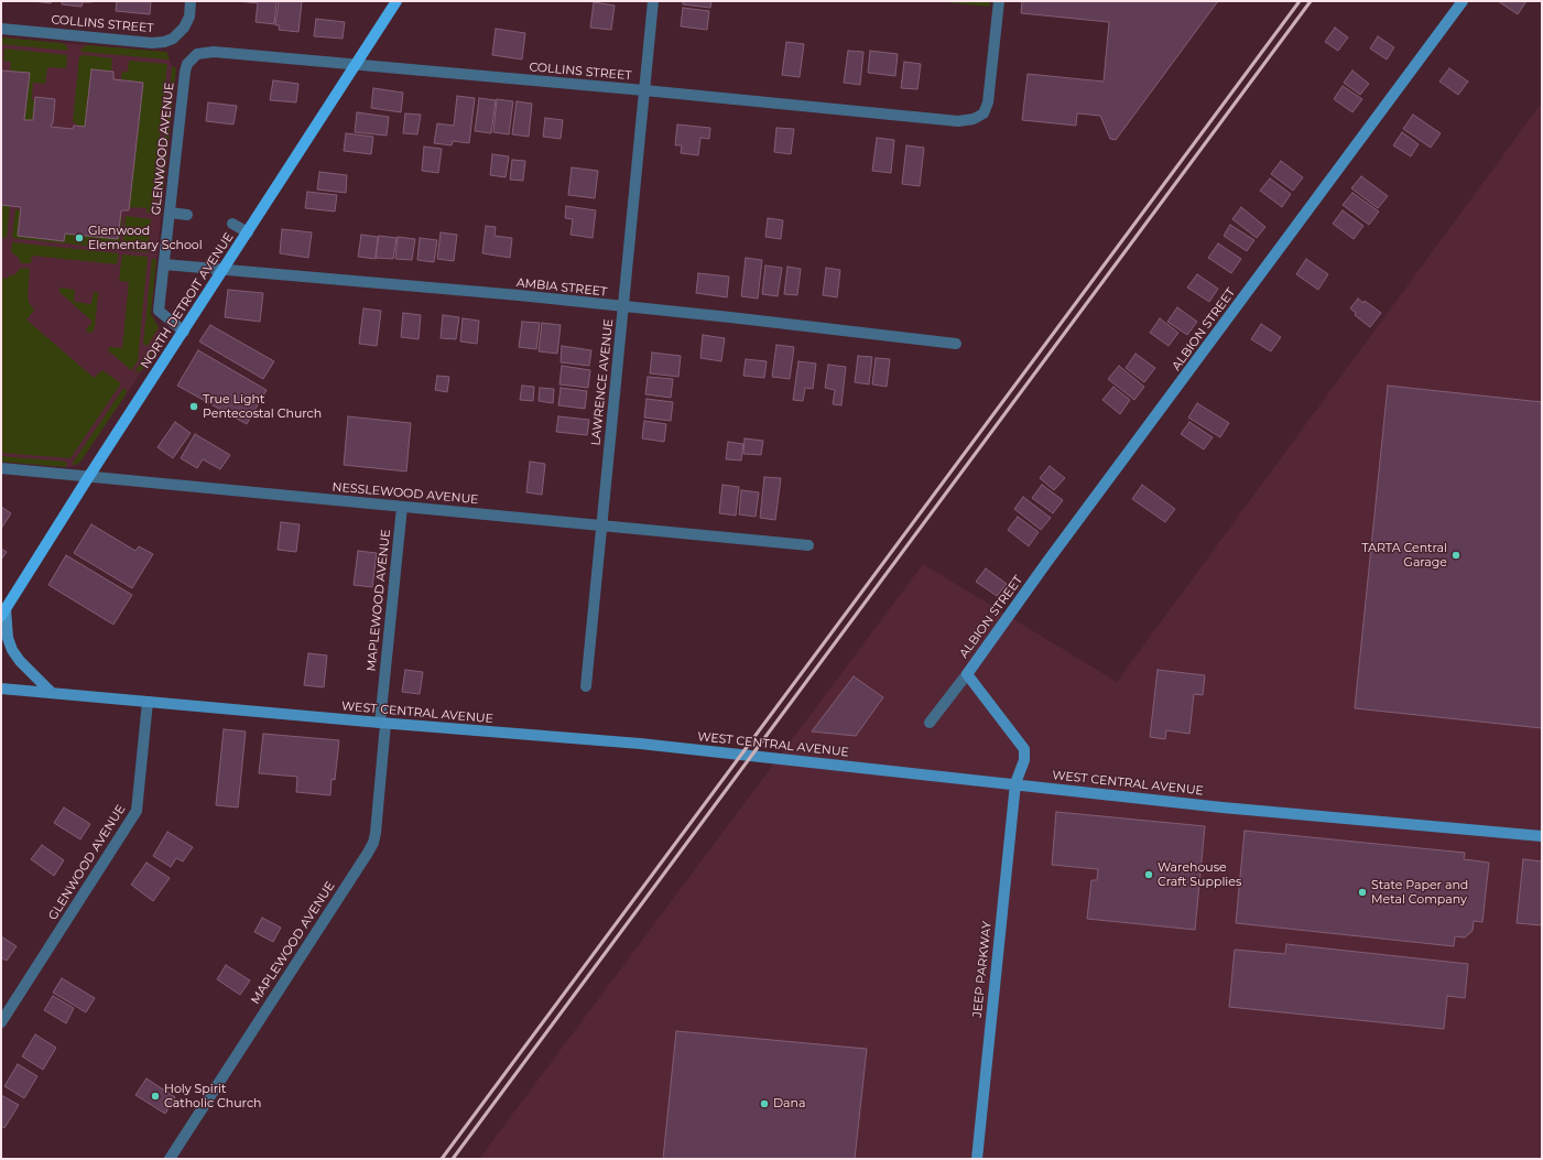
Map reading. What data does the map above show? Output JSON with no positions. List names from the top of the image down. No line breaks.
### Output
{"streets":{"main road":["NORTH DETROIT AVENUE","ALBION STREET","WEST CENTRAL AVENUE","JEEP PARKWAY"],"street":["COLLINS STREET","GLENWOOD AVENUE","AMBIA STREET","LAWRENCE AVENUE","NESSLEWOOD AVENUE","MAPLEWOOD AVENUE"]},"crossings":[["COLLINS STREET","GLENWOOD AVENUE"],["COLLINS STREET","NORTH DETROIT AVENUE"],["COLLINS STREET","LAWRENCE AVENUE"],["GLENWOOD AVENUE","AMBIA STREET"],["GLENWOOD AVENUE","NORTH DETROIT AVENUE"],["GLENWOOD AVENUE","WEST CENTRAL AVENUE"],["AMBIA STREET","NORTH DETROIT AVENUE"],["AMBIA STREET","LAWRENCE AVENUE"],["NORTH DETROIT AVENUE","NESSLEWOOD AVENUE"],["ALBION STREET","WEST CENTRAL AVENUE"],["ALBION STREET","JEEP PARKWAY"],["LAWRENCE AVENUE","NESSLEWOOD AVENUE"],["NESSLEWOOD AVENUE","MAPLEWOOD AVENUE"],["MAPLEWOOD AVENUE","WEST CENTRAL AVENUE"],["WEST CENTRAL AVENUE","JEEP PARKWAY"]],"places":["Glenwood Elementary School","True Light Pentecostal Church","TARTA Central Garage","Warehouse Craft Supplies","State Paper and Metal Company","Holy Spirit Catholic Church","Dana"]}
